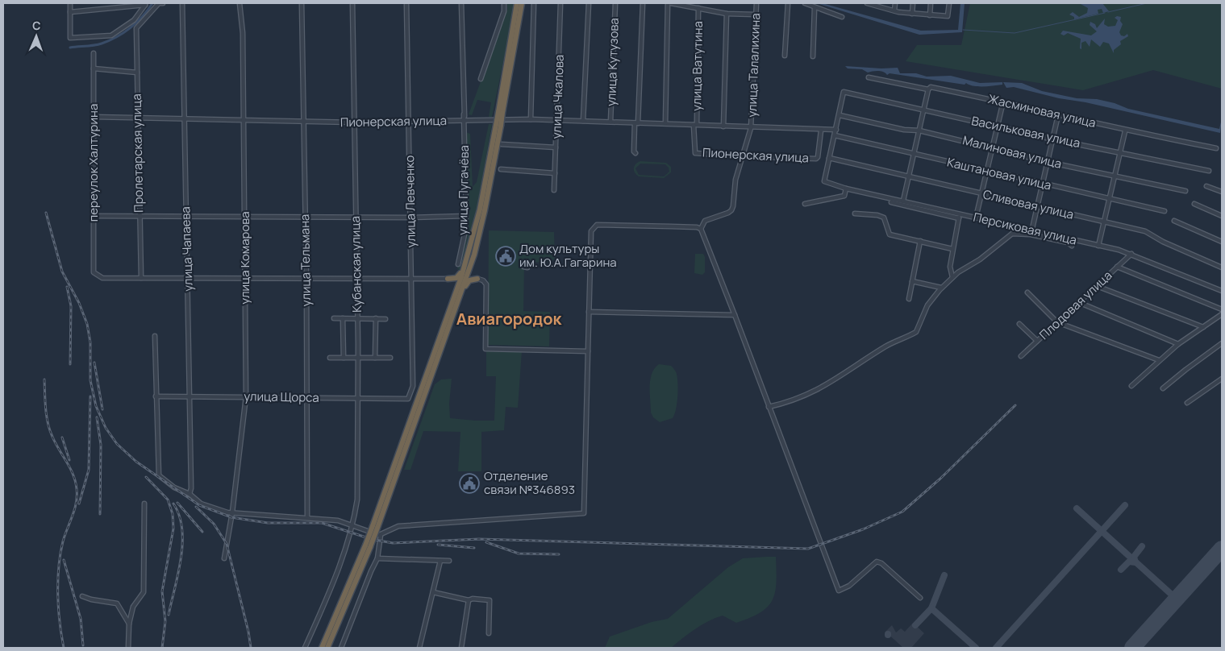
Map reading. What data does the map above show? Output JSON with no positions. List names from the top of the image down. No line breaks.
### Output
{"streets":{"street":["улица Кутузова","улица Талалихина","улица Ватутина","улица Чкалова","Жасминовая улица","Пионерская улица","Васильковая улица","Малиновая улица","Пролетарская улица","переулок Халтурина","Каштановая улица","улица Пугачёва","улица Левченко","Сливовая улица","Персиковая улица","улица Чапаева","улица Комарова","улица Тельмана","Кубанская улица","Плодовая улица","улица Щорса"]},"crossings":[["улица Кутузова","Пионерская улица"],["улица Талалихина","Пионерская улица"],["улица Ватутина","Пионерская улица"],["улица Чкалова","Пионерская улица"],["Пионерская улица","Пролетарская улица"],["Пионерская улица","переулок Халтурина"],["Пионерская улица","улица Пугачёва"],["Пионерская улица","улица Левченко"],["Пионерская улица","улица Чапаева"],["Пионерская улица","улица Комарова"],["Пионерская улица","улица Тельмана"],["Пионерская улица","Кубанская улица"],["Васильковая улица","Малиновая улица"],["Пролетарская улица","переулок Халтурина"],["улица Левченко","улица Щорса"],["Сливовая улица","Персиковая улица"],["Персиковая улица","Плодовая улица"],["улица Чапаева","улица Щорса"],["улица Комарова","улица Щорса"],["улица Тельмана","улица Щорса"],["Кубанская улица","улица Щорса"]],"districts":["Авиагородок"],"places":{"public building":["Дом культуры им. Ю.А.Гагарина","Отделение связи №346893"]},"north":"top"}
